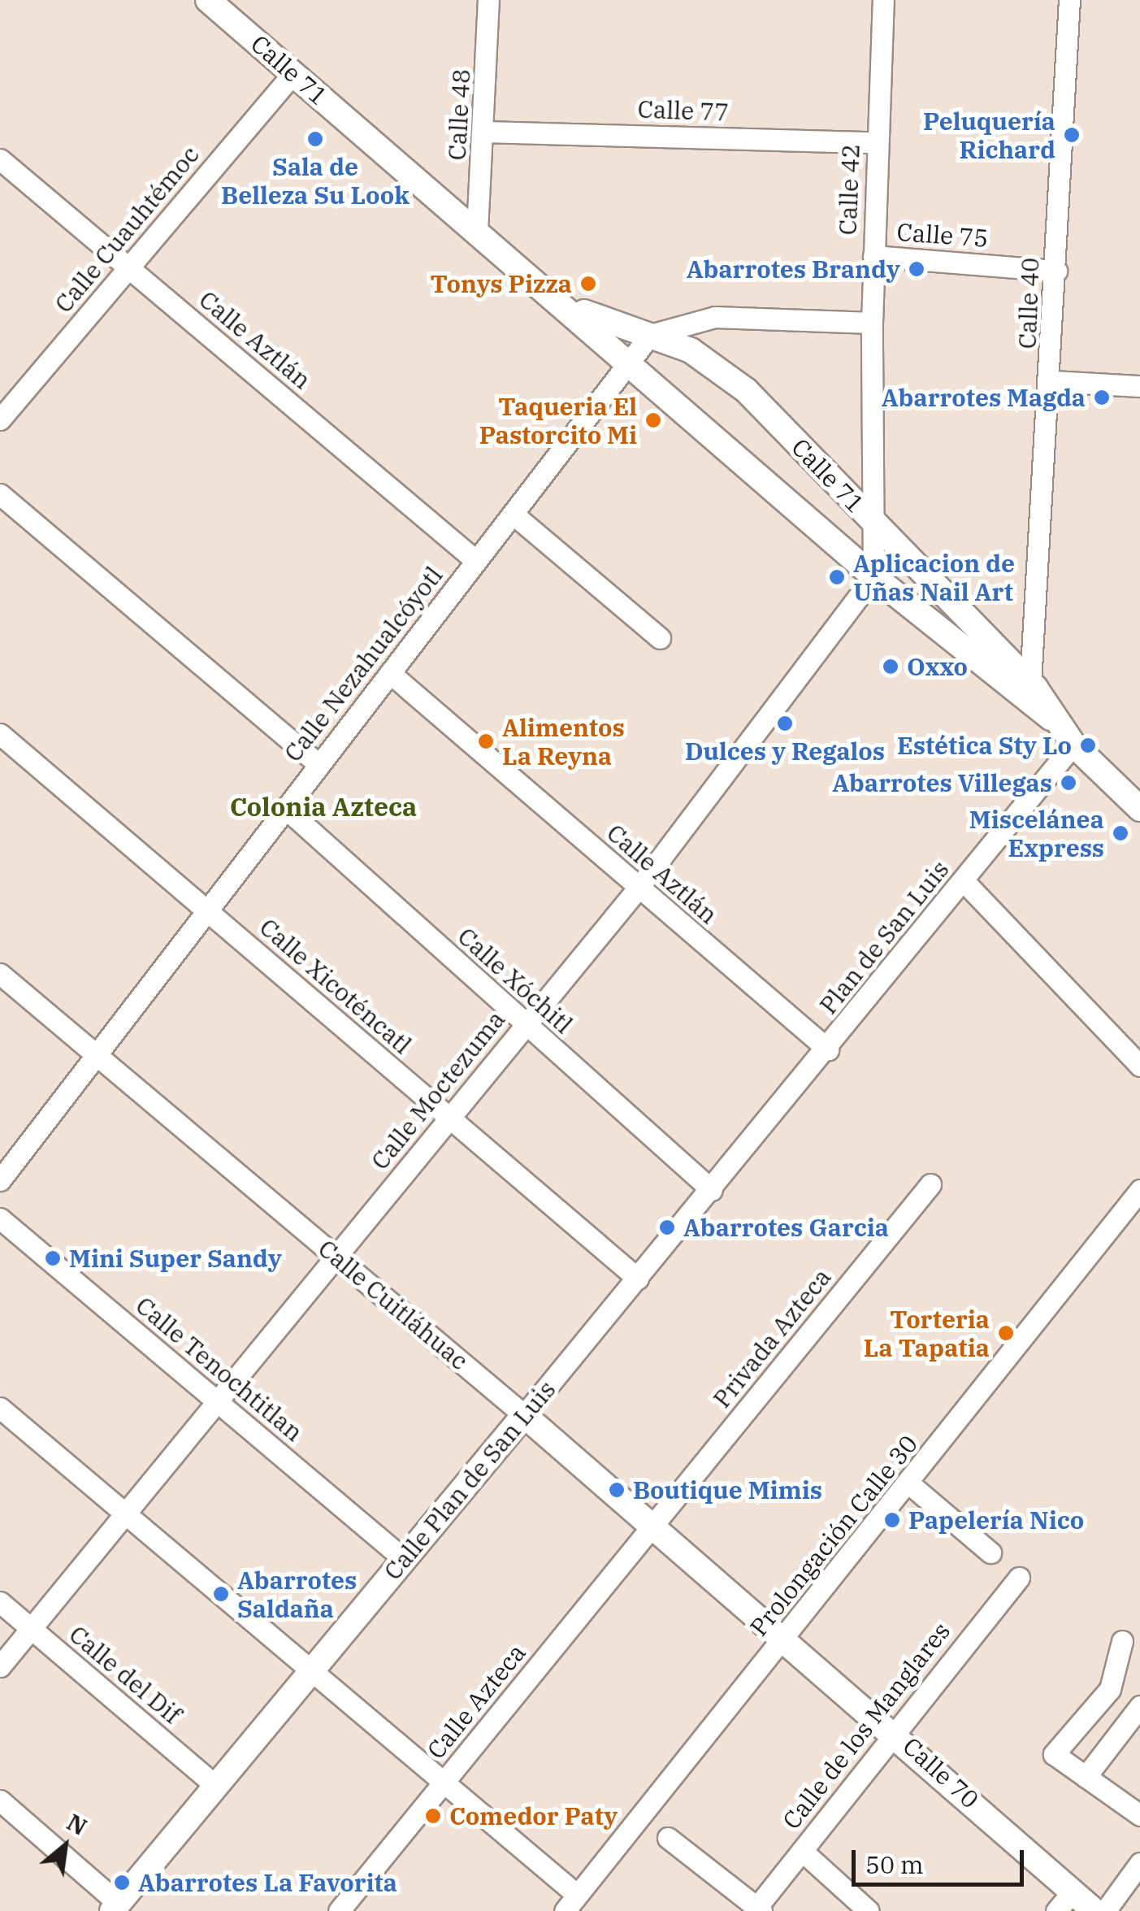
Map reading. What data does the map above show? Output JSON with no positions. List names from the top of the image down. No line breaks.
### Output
{"streets":{"street":["Calle 71","Calle 77","Calle 48","Calle 42","Calle Cuauhtémoc","Calle 75","Calle 40","Calle Aztlán","Calle Nezahualcóyotl","Plan de San Luis","Calle Xóchitl","Calle Xicoténcatl","Calle Moctezuma","Calle Cuitláhuac","Privada Azteca","Calle Tenochtitlan","Calle Plan de San Luis","Prolongación Calle 30","Calle del Dif","Calle Azteca","Calle de los Manglares","Calle 70"]},"crossings":[["Calle 71","Calle 48"],["Calle 71","Calle 42"],["Calle 71","Calle Cuauhtémoc"],["Calle 71","Calle 40"],["Calle 71","Calle Nezahualcóyotl"],["Calle 71","Plan de San Luis"],["Calle 71","Calle Moctezuma"],["Calle 77","Calle 48"],["Calle 77","Calle 42"],["Calle 42","Calle 75"],["Calle Cuauhtémoc","Calle Aztlán"],["Calle 75","Calle 40"],["Calle Aztlán","Calle Nezahualcóyotl"],["Calle Aztlán","Plan de San Luis"],["Calle Aztlán","Calle Moctezuma"],["Calle Aztlán","Calle Plan de San Luis"],["Calle Nezahualcóyotl","Calle Xóchitl"],["Calle Nezahualcóyotl","Calle Xicoténcatl"],["Calle Nezahualcóyotl","Calle Cuitláhuac"],["Plan de San Luis","Calle Plan de San Luis"],["Calle Xóchitl","Calle Moctezuma"],["Calle Xóchitl","Calle Plan de San Luis"],["Calle Xicoténcatl","Calle Moctezuma"],["Calle Xicoténcatl","Calle Plan de San Luis"],["Calle Moctezuma","Calle Cuitláhuac"],["Calle Moctezuma","Calle Tenochtitlan"],["Calle Moctezuma","Calle del Dif"],["Calle Cuitláhuac","Privada Azteca"],["Calle Cuitláhuac","Calle Plan de San Luis"],["Calle Cuitláhuac","Prolongación Calle 30"],["Calle Cuitláhuac","Calle Azteca"],["Calle Cuitláhuac","Calle 70"],["Privada Azteca","Calle Azteca"],["Calle Tenochtitlan","Calle Plan de San Luis"],["Calle Plan de San Luis","Calle del Dif"],["Prolongación Calle 30","Calle 70"],["Calle de los Manglares","Calle 70"]],"districts":["Colonia Azteca"],"places":["Peluquería Richard","Sala de Belleza Su Look","Abarrotes Brandy","Tonys Pizza","Abarrotes Magda","Taqueria El Pastorcito Mi","Aplicacion de Uñas Nail Art","Oxxo","Dulces y Regalos","Alimentos La Reyna","Estética Sty Lo","Abarrotes Villegas","Miscelánea Express","Abarrotes Garcia","Mini Super Sandy","Torteria La Tapatia","Boutique Mimis","Papelería Nico","Abarrotes Saldaña","Comedor Paty","Abarrotes La Favorita"],"scale_bar":"50 m","north":"top right"}
